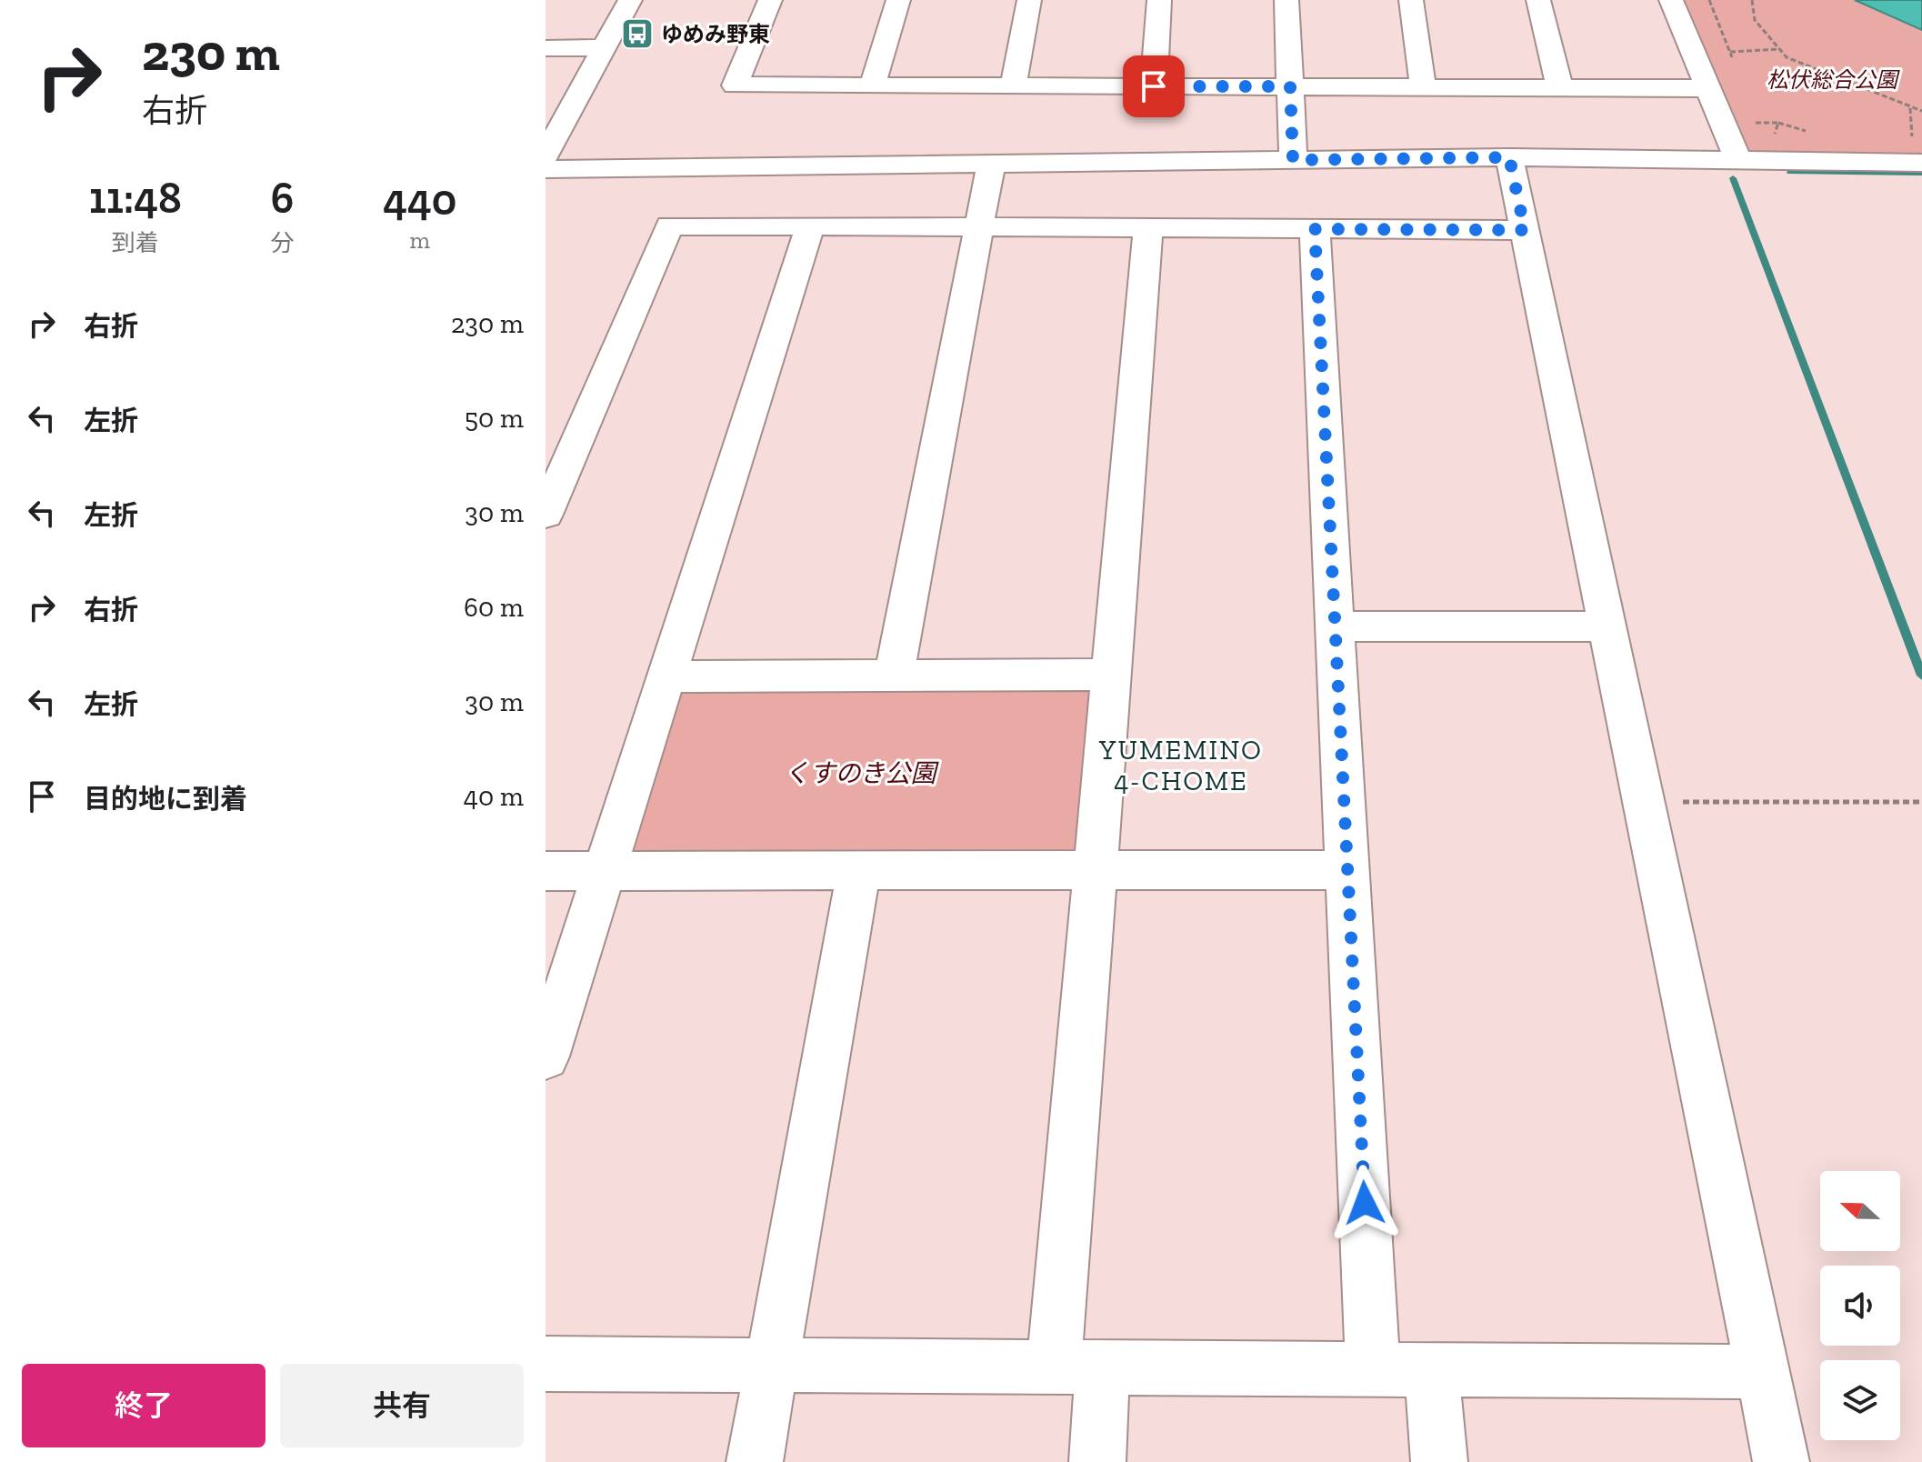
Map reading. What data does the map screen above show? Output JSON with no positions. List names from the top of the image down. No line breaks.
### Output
{"districts":["YUMEMINO 4-CHOME"],"parks":["松伏総合公園","くすのき公園"],"places":{"bus stop":["ゆめみ野東"]},"north":"left","page":{"turn":["230 m","右折"],"eta":["11:48","到着","6","分","440","m"],"list":[{"name":"右折","value":"230 m"},{"name":"左折","value":"50 m"},{"name":"左折","value":"30 m"},{"name":"右折","value":"60 m"},{"name":"左折","value":"30 m"},{"name":"目的地に到着","value":"40 m"}],"buttons":["終了","共有"]}}
